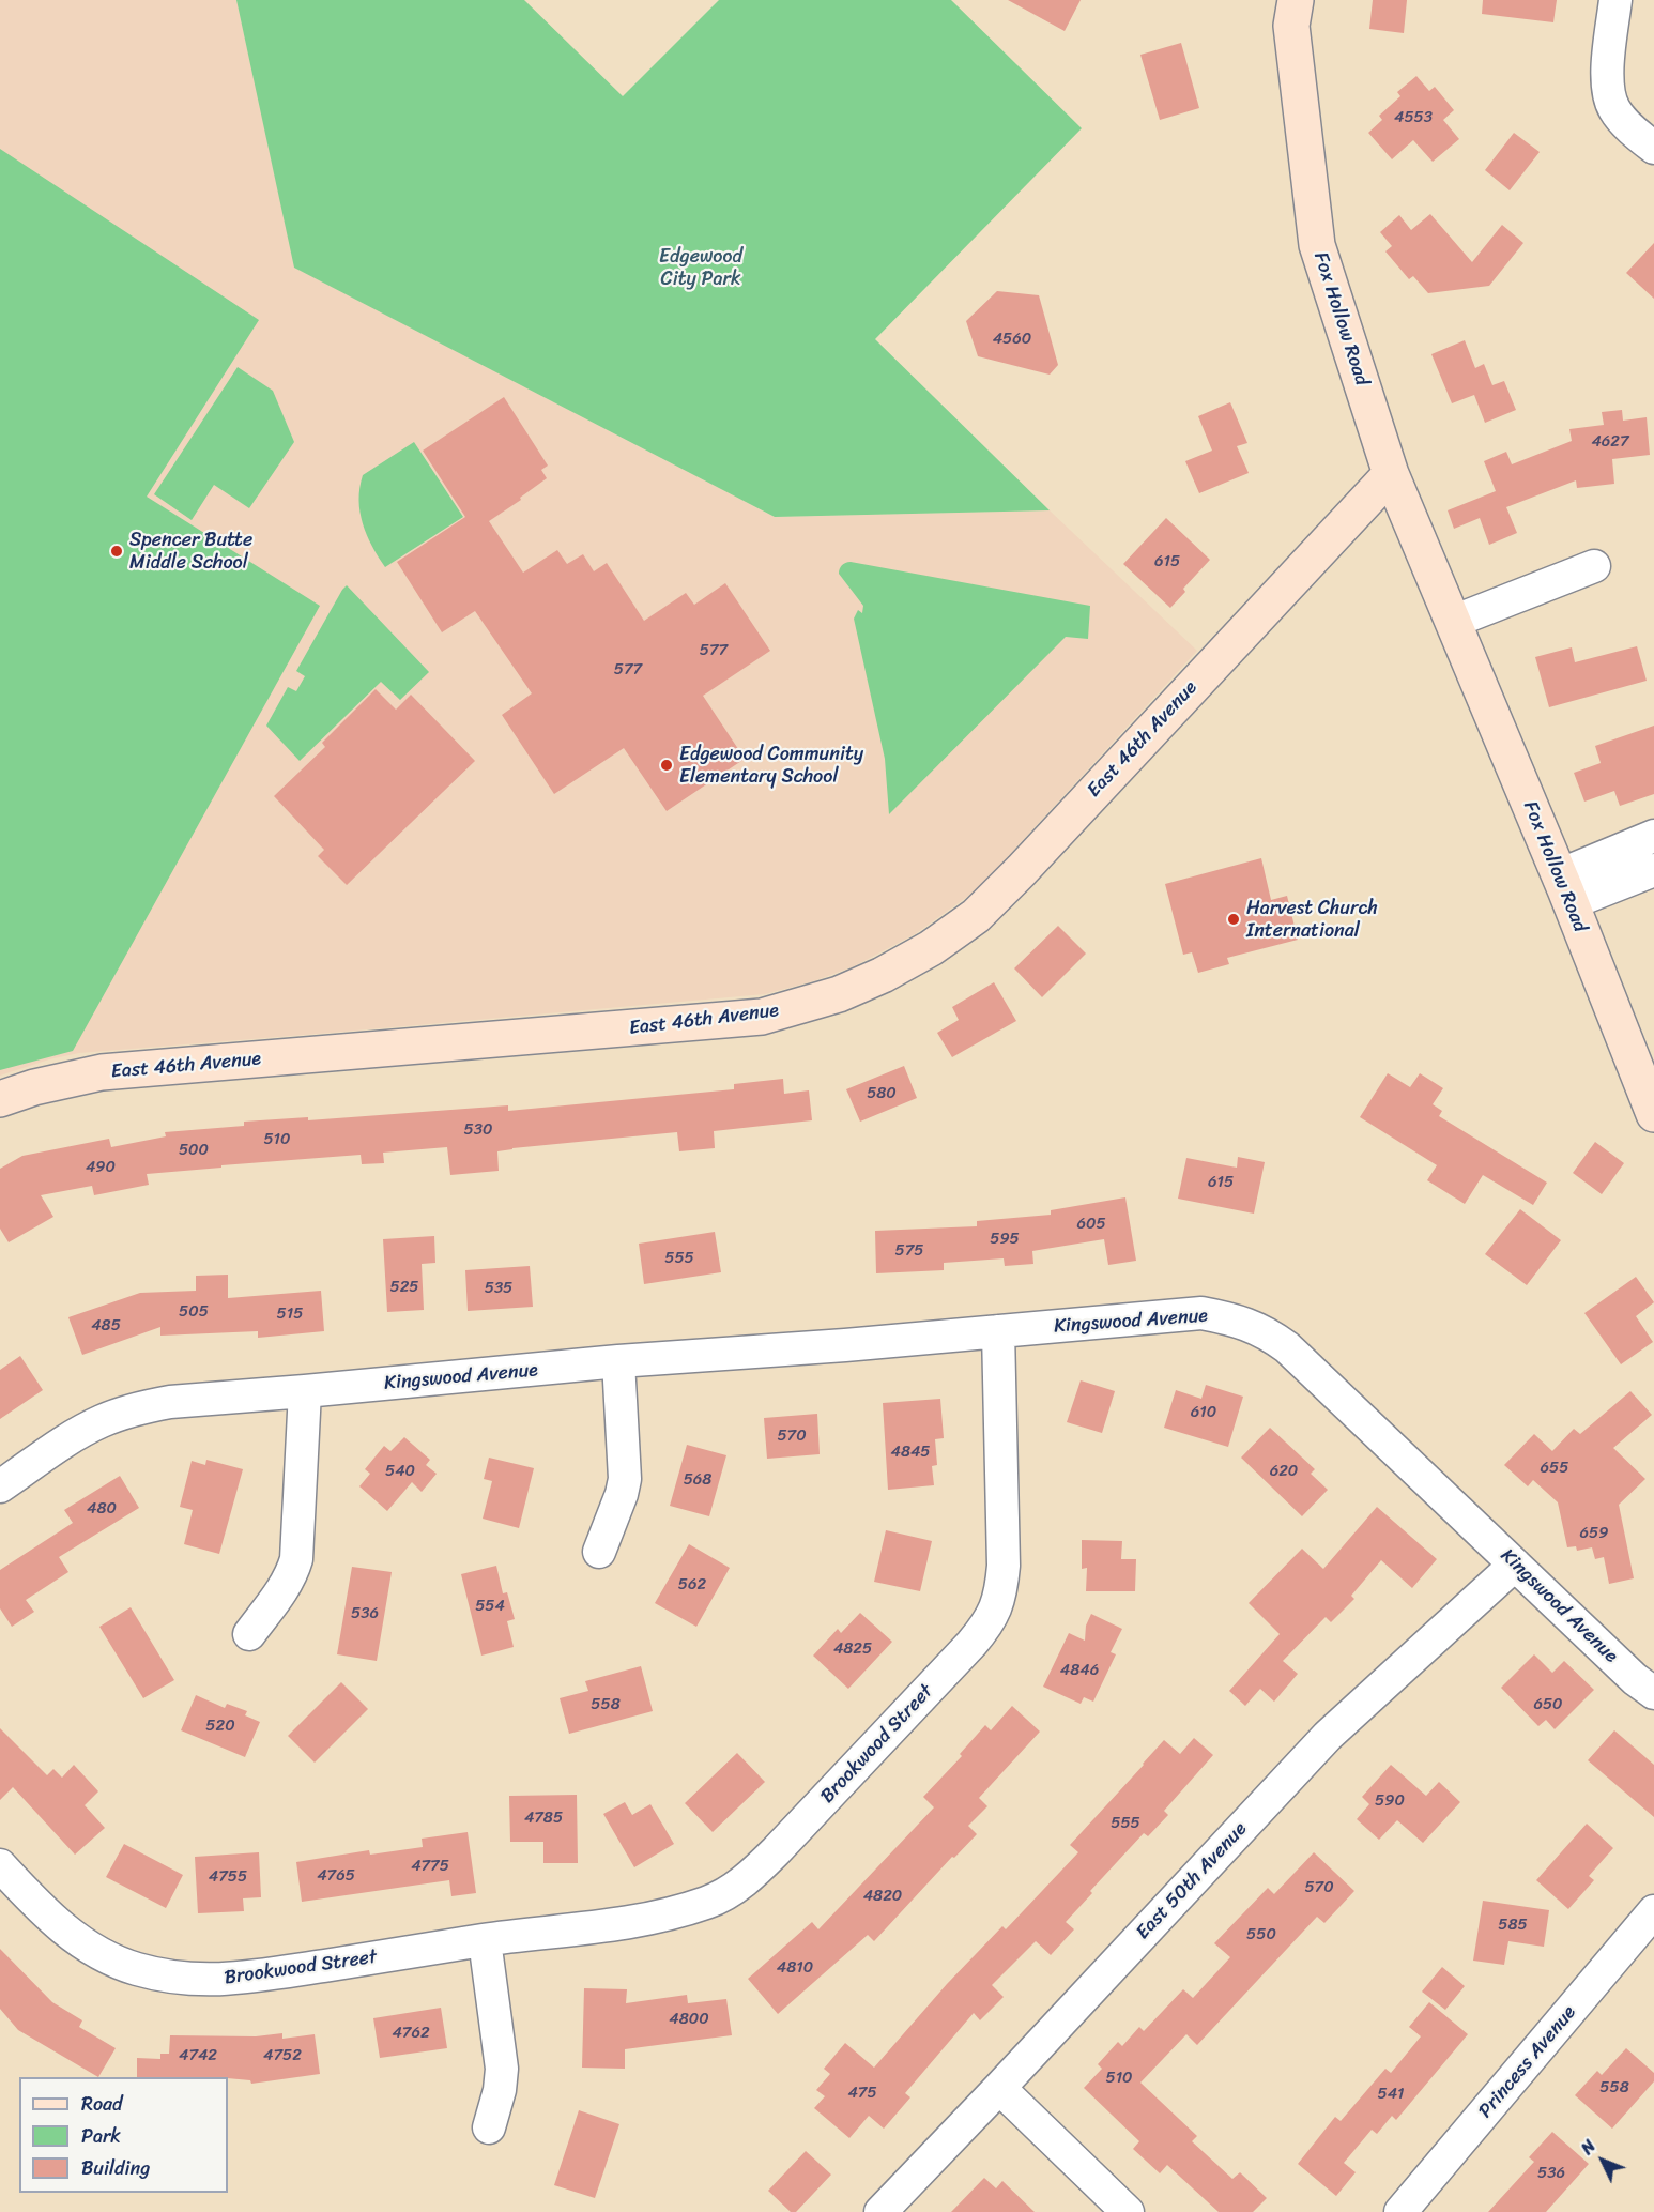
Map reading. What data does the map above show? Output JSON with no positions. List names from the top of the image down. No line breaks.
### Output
{"streets":{"street":["Fox Hollow Road","East 46th Avenue","Kingswood Avenue","Brookwood Street","East 50th Avenue","Princess Avenue"]},"crossings":[["Fox Hollow Road","East 46th Avenue"],["Kingswood Avenue","Brookwood Street"],["Kingswood Avenue","East 50th Avenue"]],"parks":["Edgewood City Park"],"places":["Spencer Butte Middle School","Edgewood Community Elementary School","Harvest Church International"],"house_numbers":["4553","4560","4627","615","577","577","580","530","510","500","490","615","605","595","575","555","525","535","505","515","485","610","570","4845","655","540","620","568","480","659","562","554","536","4825","4846","558","650","520","590","4785","555","4775","4765","4755","570","4820","585","550","4810","4800","4762","4742","4752","510","558","475","541","536"],"legend":["Road","Park","Building"],"north":"top left"}
